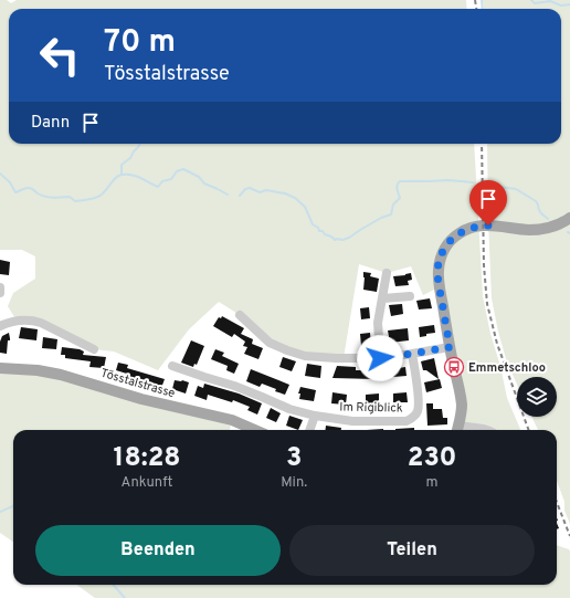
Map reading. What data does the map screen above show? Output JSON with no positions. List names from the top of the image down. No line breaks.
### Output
{"streets":{"main road":["Tösstalstrasse"],"street":["Im Rigiblick"]},"places":{"bus stop":["Emmetschloo"]},"page":{"turn":["70 m","Tösstalstrasse"],"then":"Dann","eta":["18:28","Ankunft","3","Min.","230","m"],"buttons":["Beenden","Teilen"]}}
